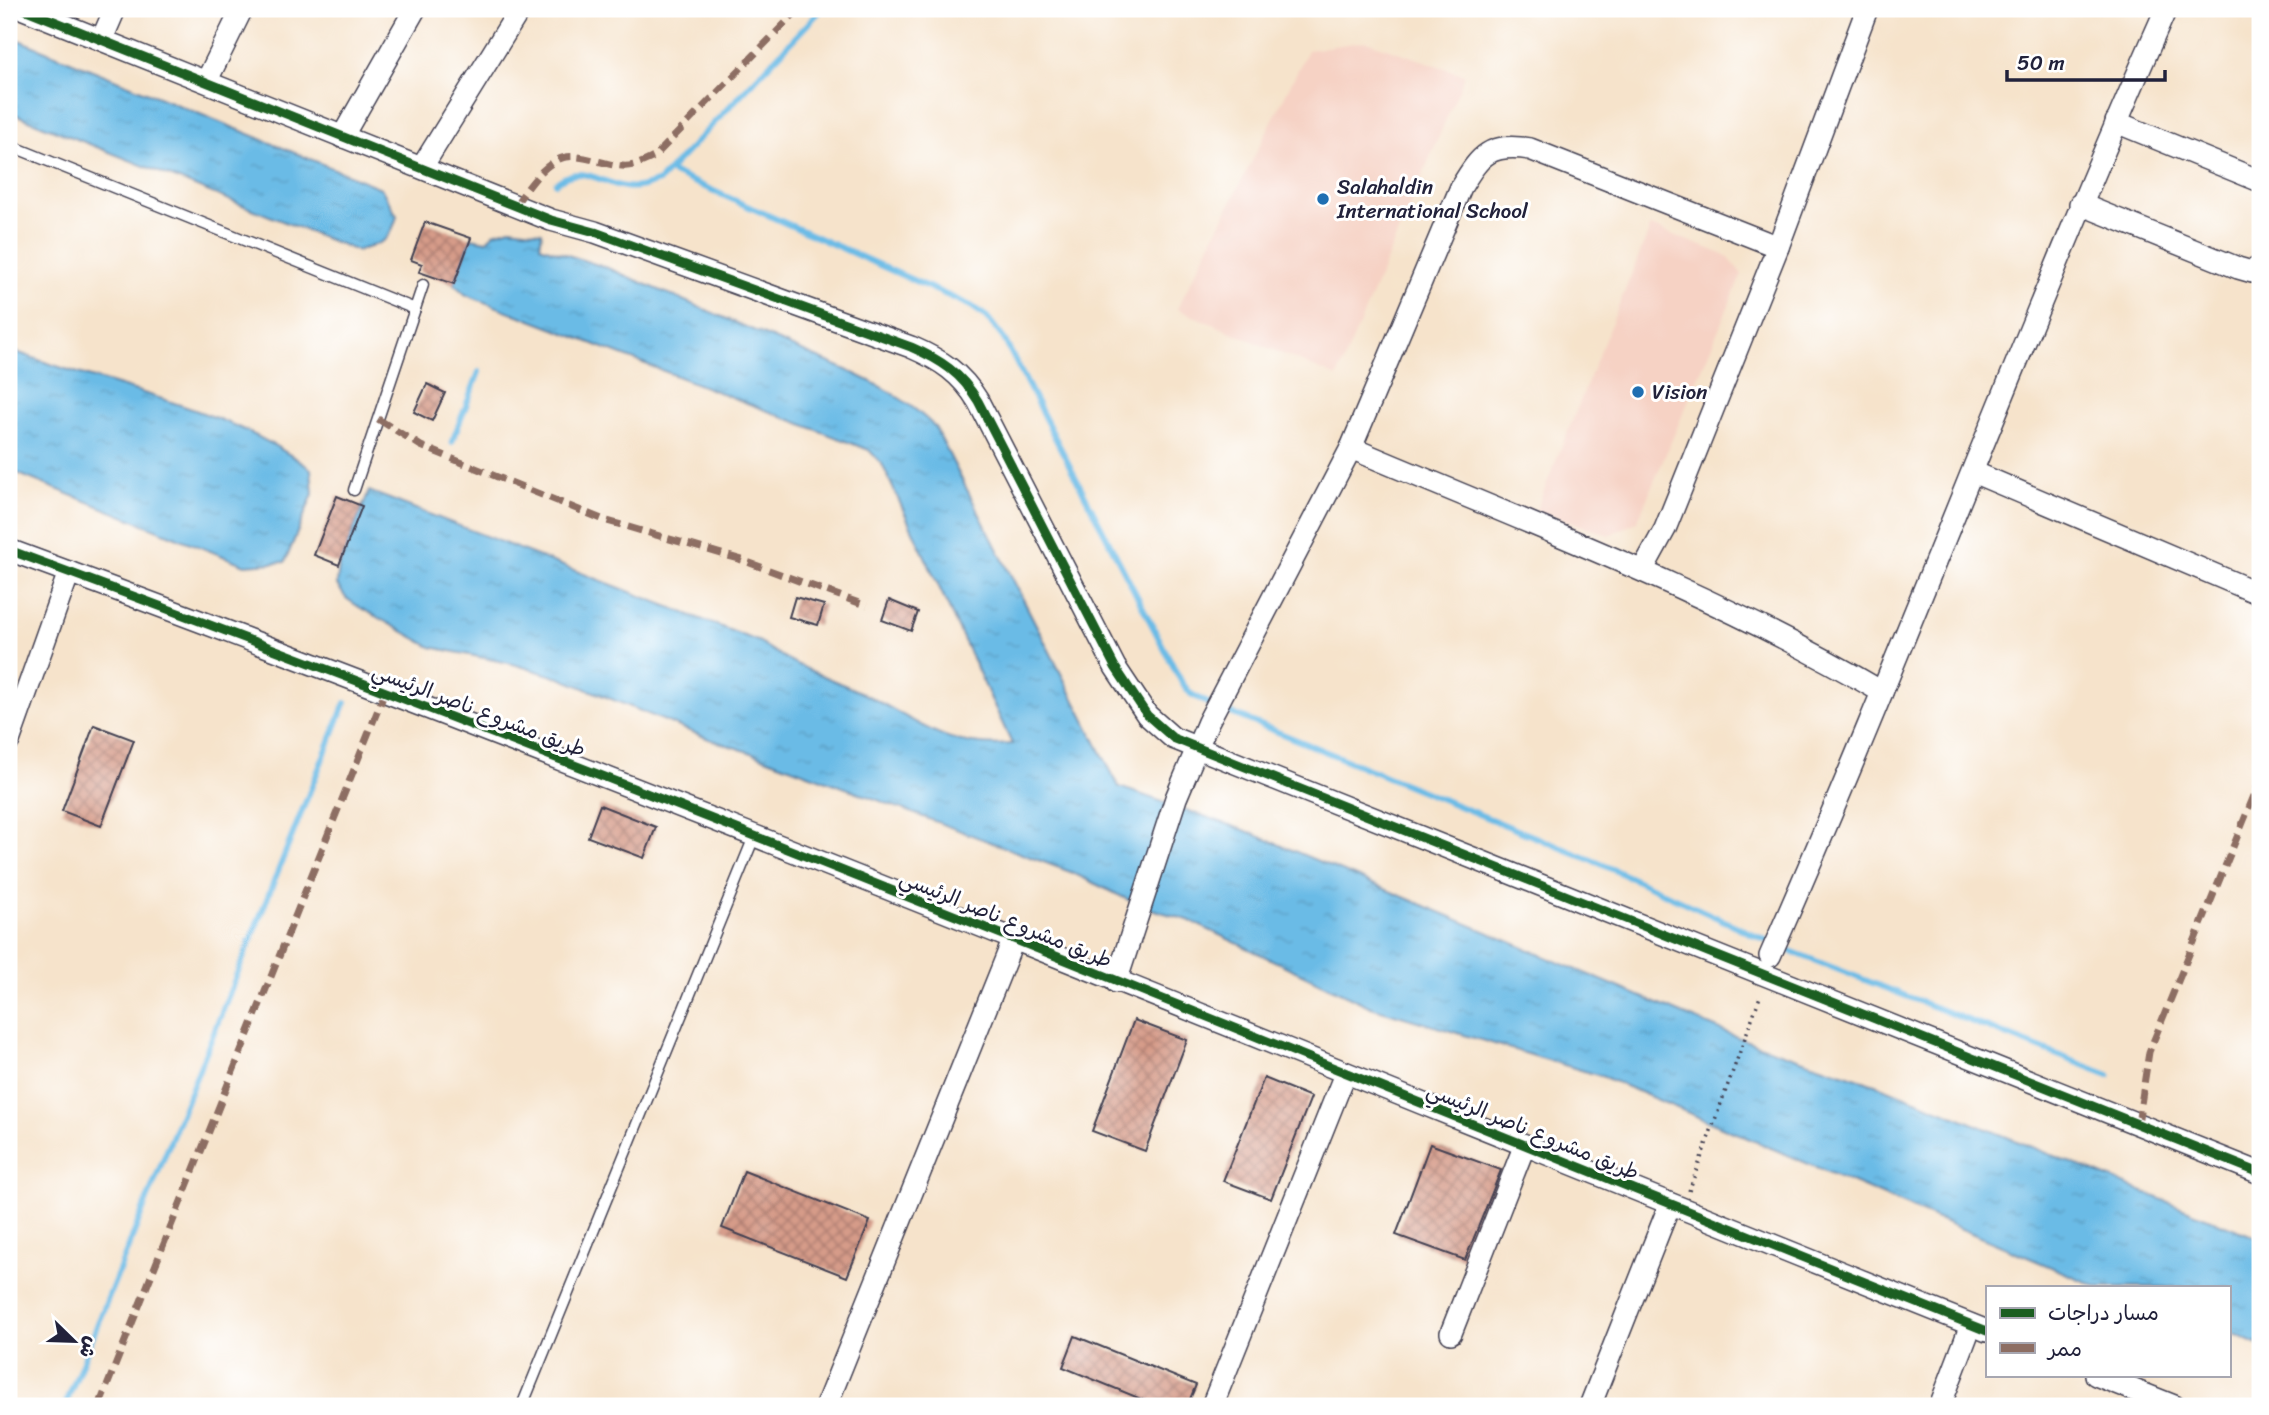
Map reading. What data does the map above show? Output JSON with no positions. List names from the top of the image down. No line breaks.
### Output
{"streets":{"street":["طريق مشروع ناصر الرئيسي"]},"places":["Salahaldin International School","Vision"],"legend":["مسار دراجات","ممر"],"scale_bar":"50 m","north":"bottom right"}
